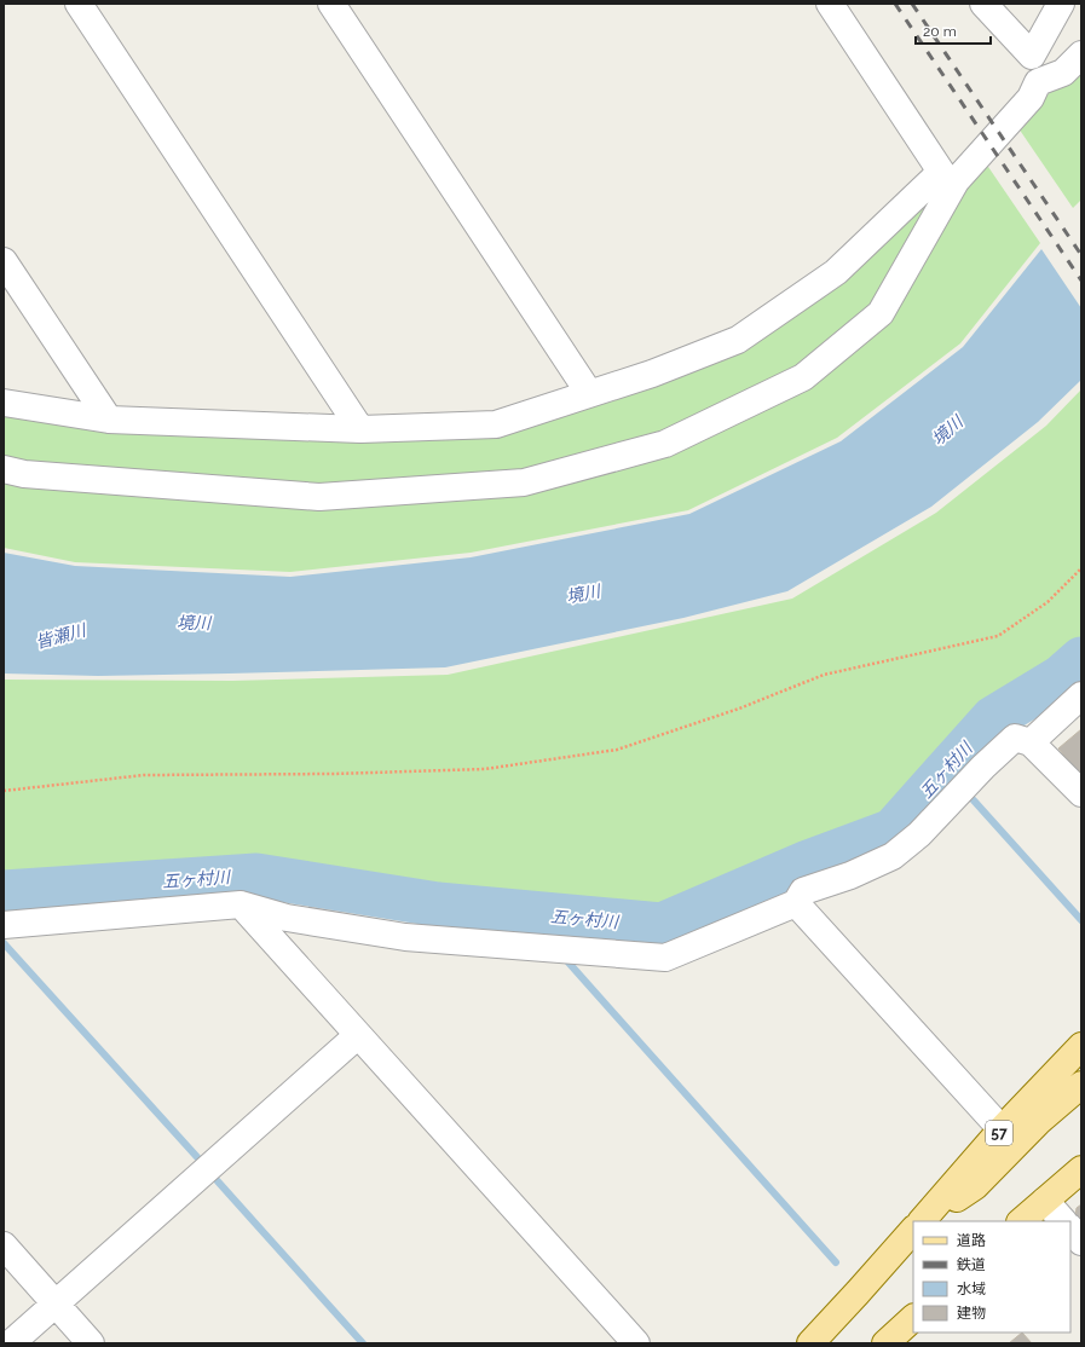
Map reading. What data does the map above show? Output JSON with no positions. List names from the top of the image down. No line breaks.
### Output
{"streets":{"main road":["57"]},"water":["境川","皆瀬川","五ヶ村川"],"legend":["道路","鉄道","水域","建物"],"scale_bar":"20 m"}
